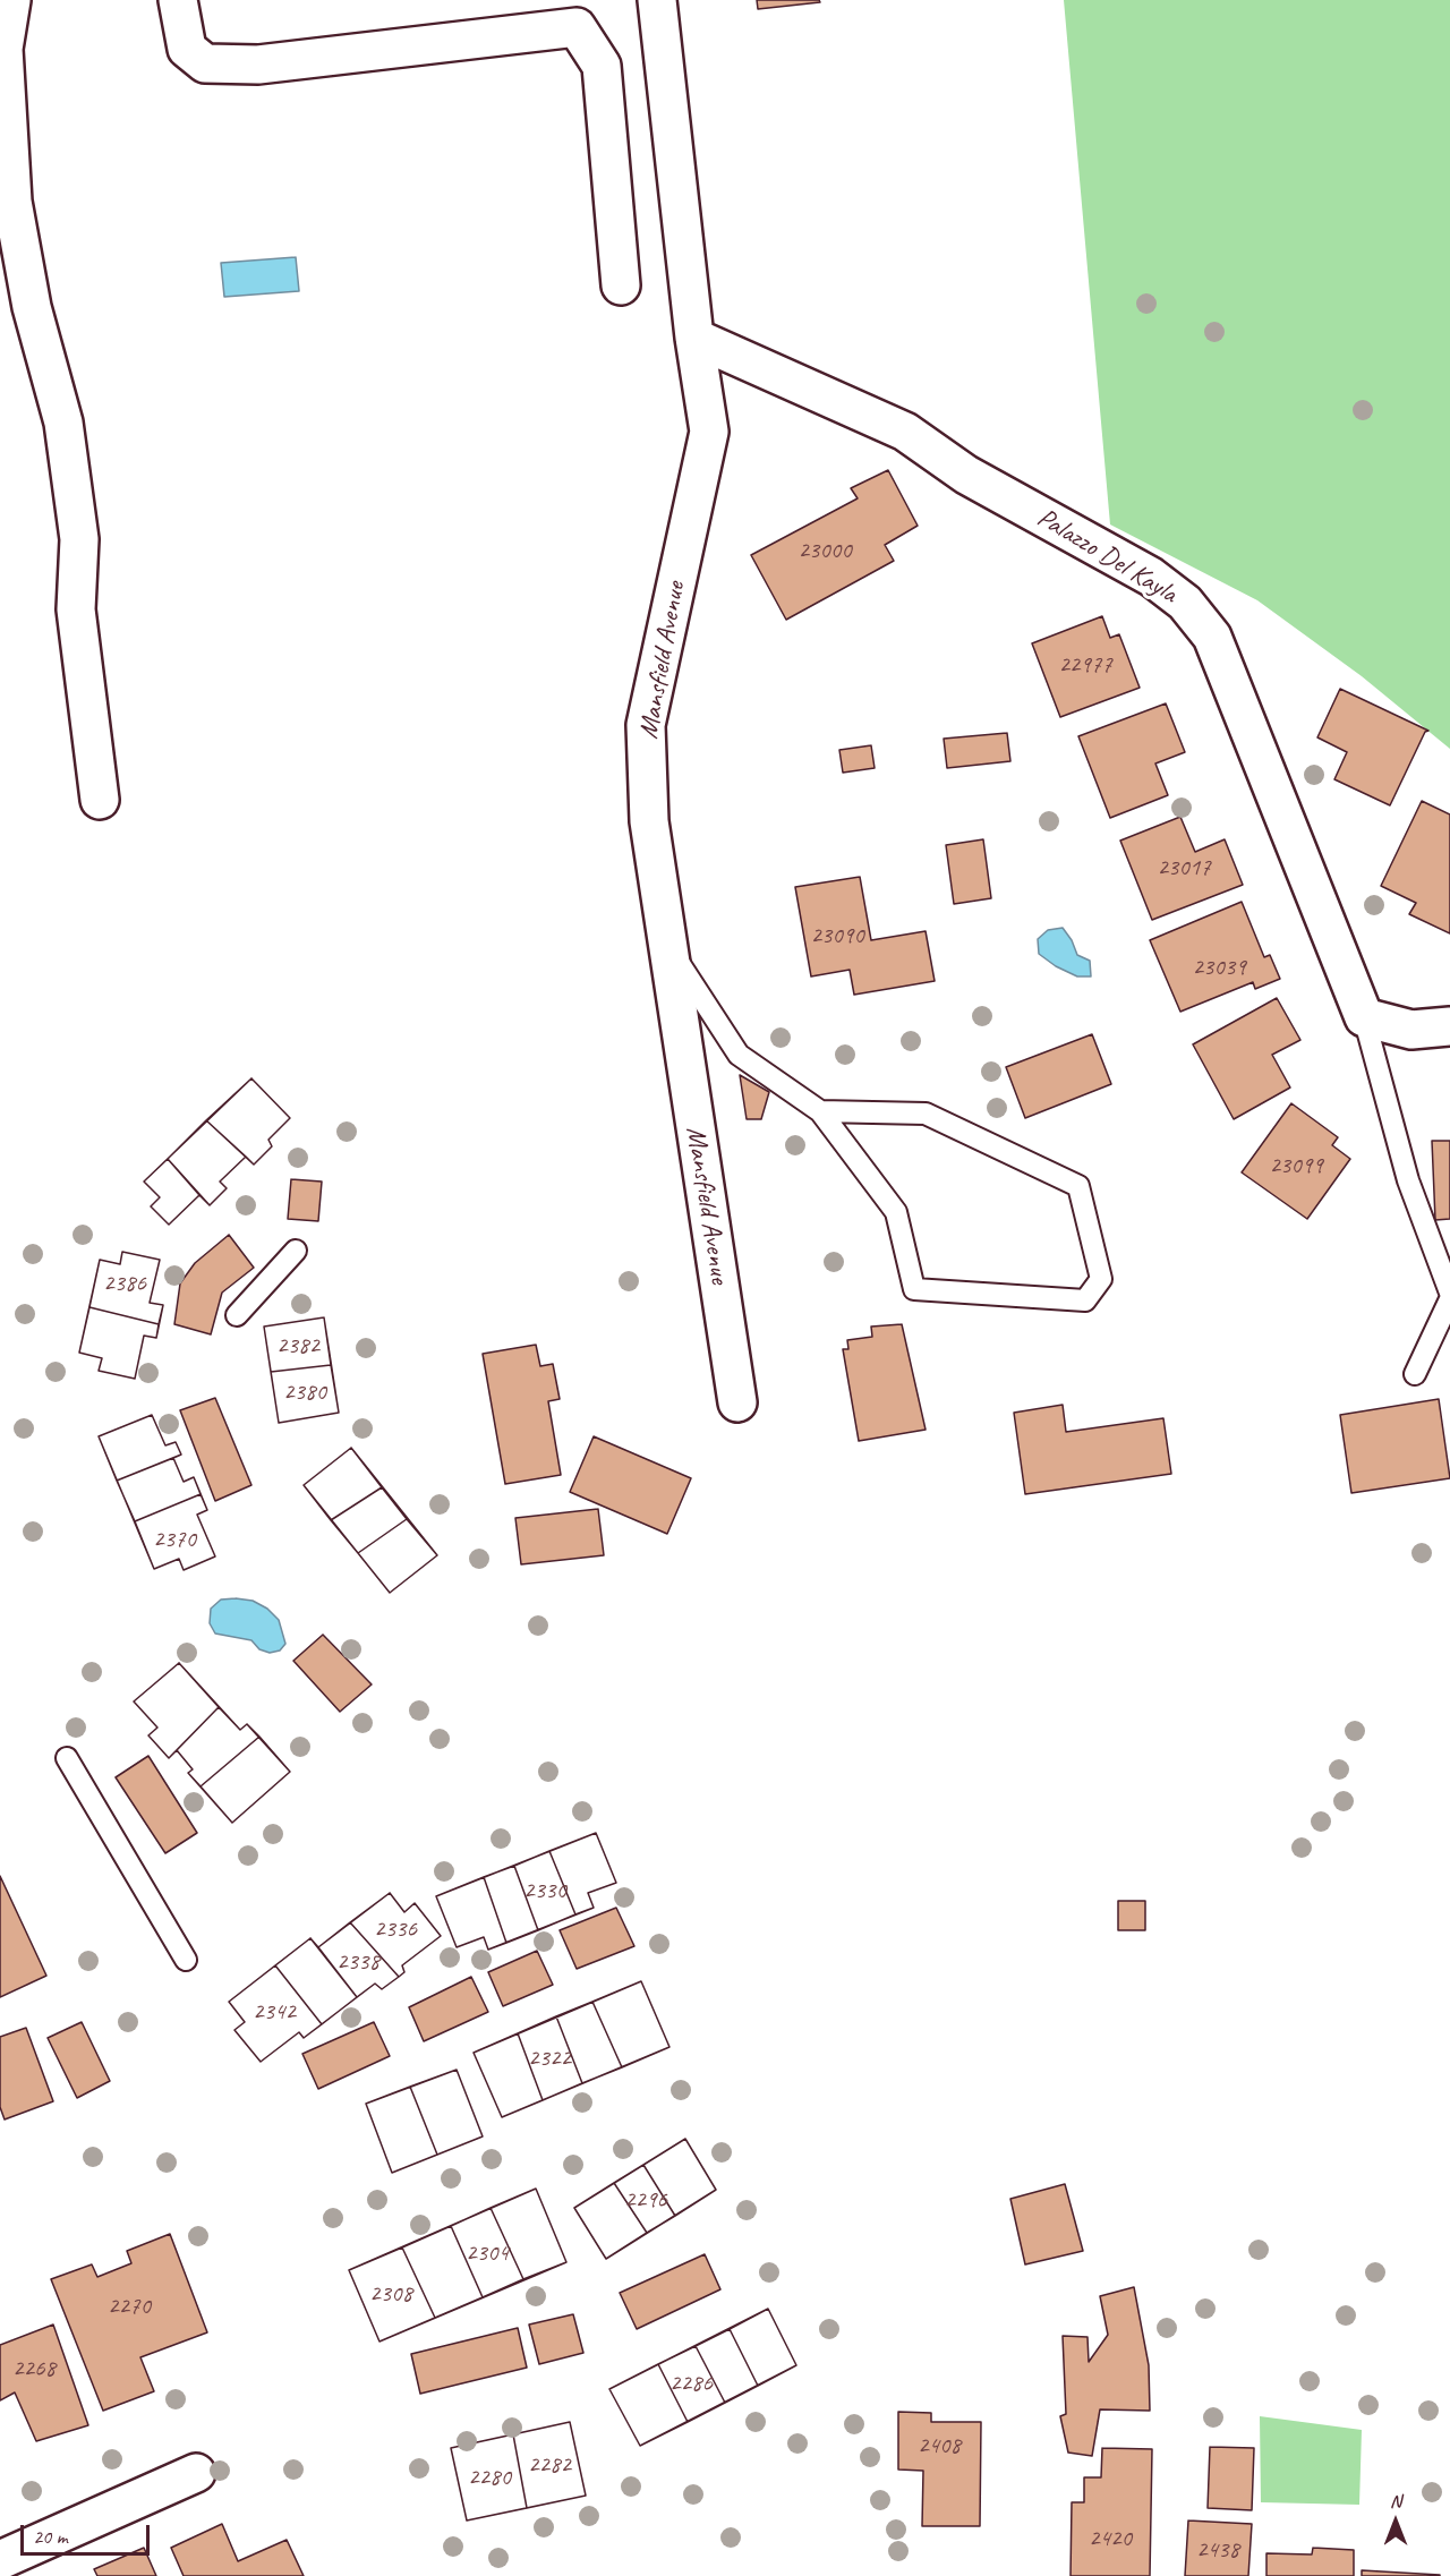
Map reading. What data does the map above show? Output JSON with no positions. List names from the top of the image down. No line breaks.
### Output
{"streets":{"street":["Palazzo Del Kayla","Mansfield Avenue"]},"crossings":[["Palazzo Del Kayla","Mansfield Avenue"]],"house_numbers":["23000","22977","23017","23090","23039","23099","2386","2382","2380","2370","2330","2336","2338","2342","2322","2296","2304","2308","2270","2268","2286","2408","2282","2280","2420","2438"],"scale_bar":"20 m","north":"top"}
